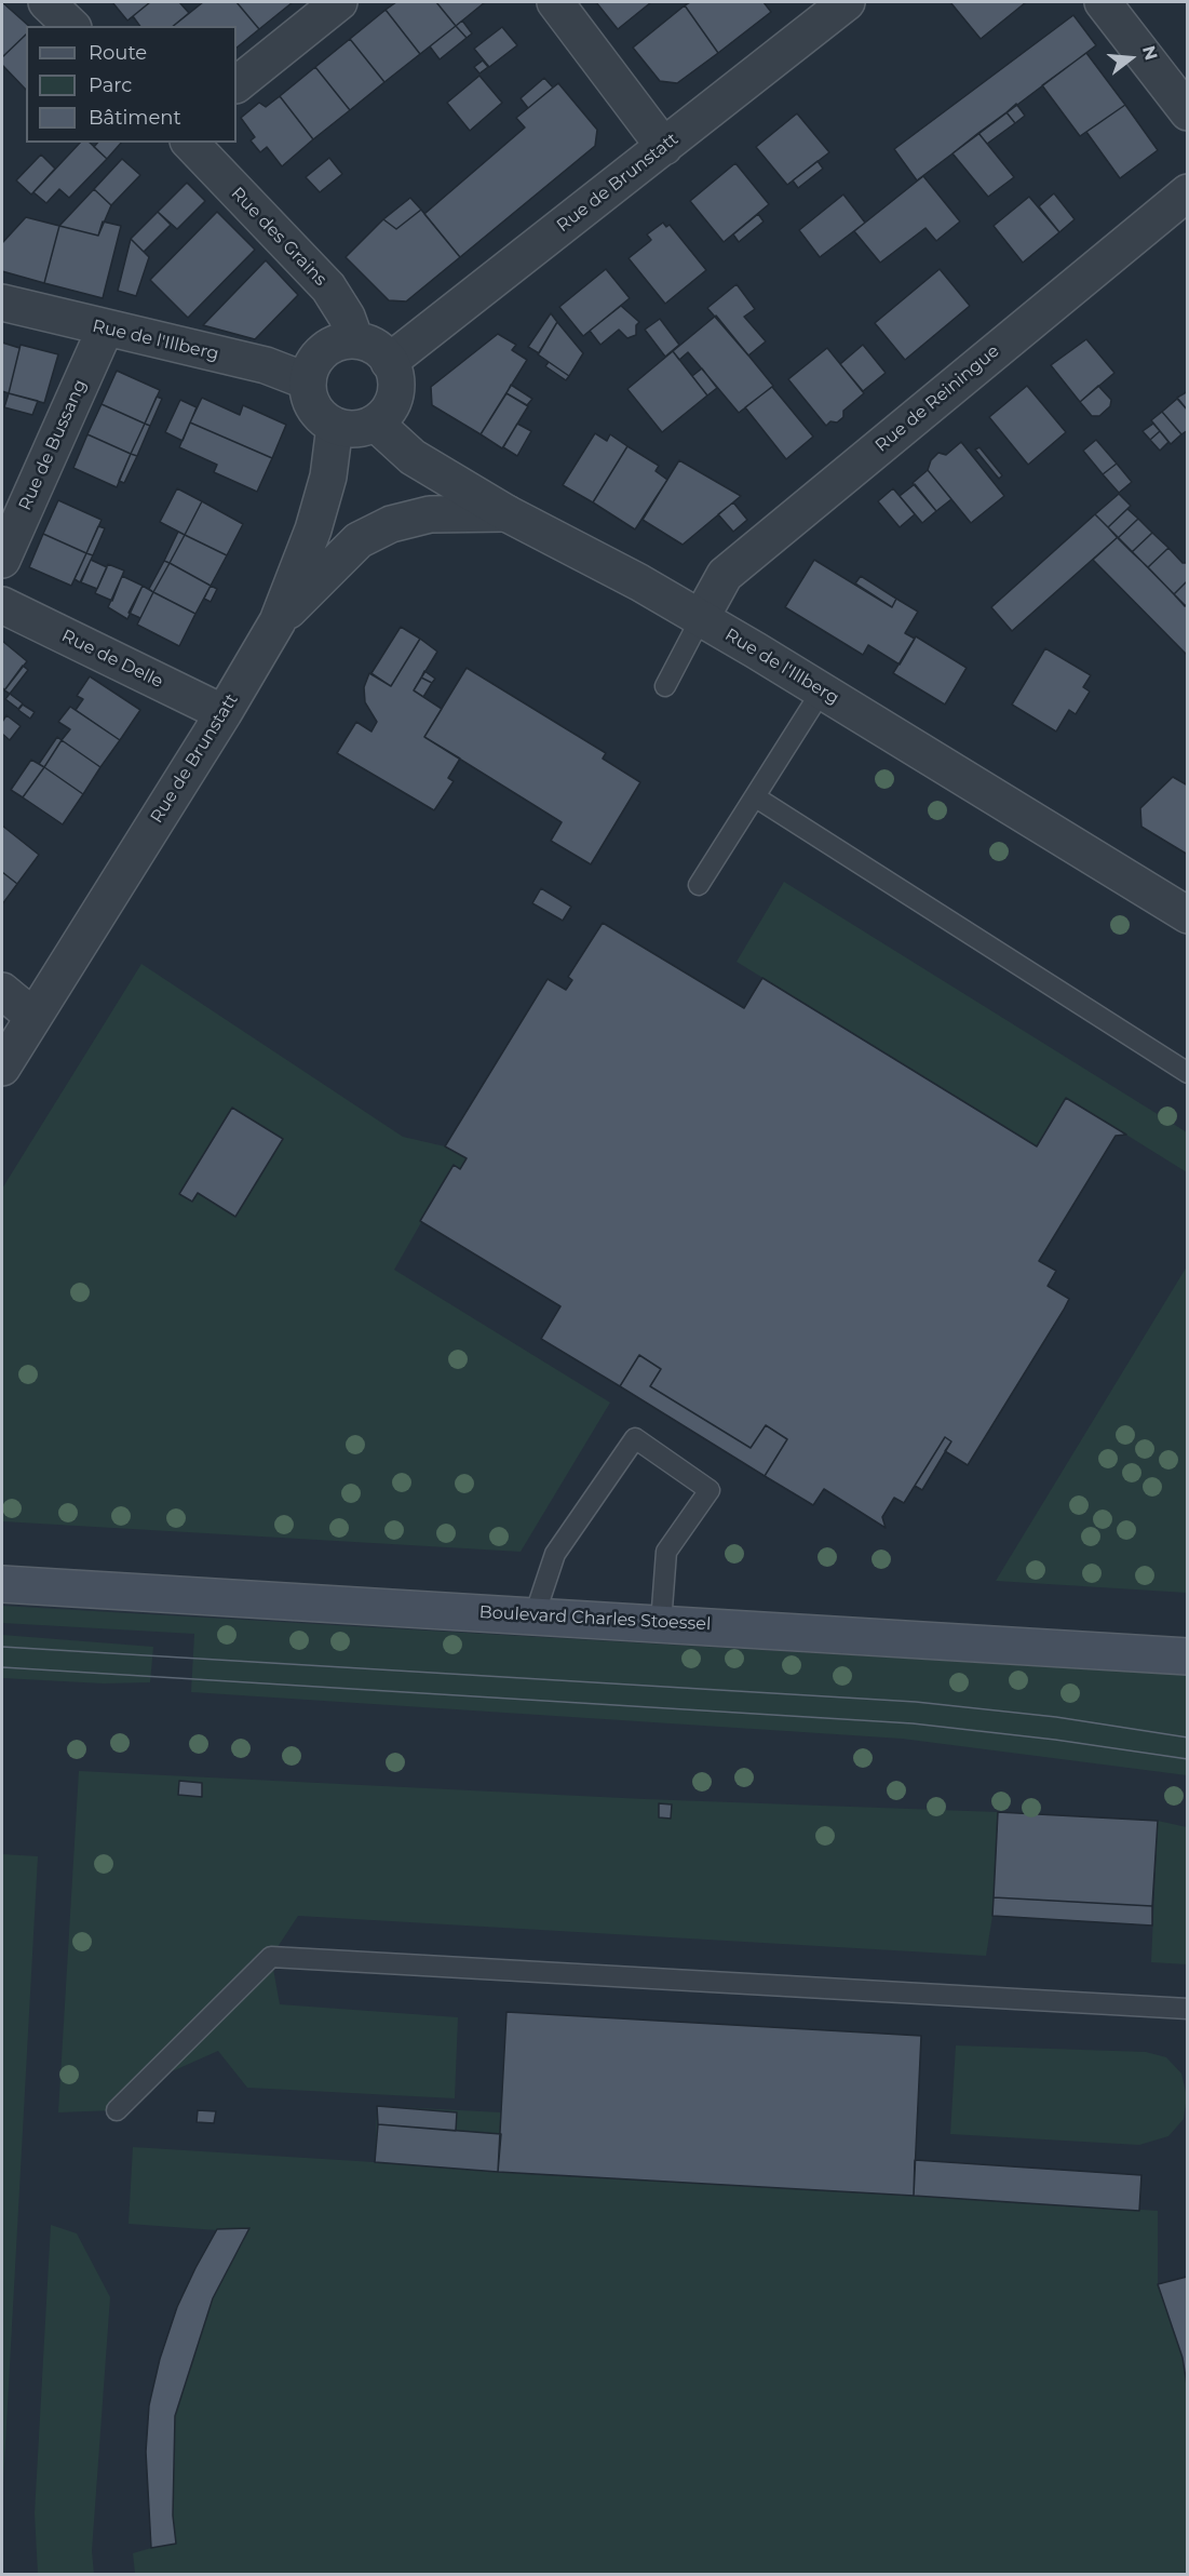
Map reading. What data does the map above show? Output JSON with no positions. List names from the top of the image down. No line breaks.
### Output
{"streets":{"main road":["Boulevard Charles Stoessel"],"street":["Rue de Brunstatt","Rue des Grains","Rue de l'Illberg","Rue de Reiningue","Rue de Bussang","Rue de Delle"]},"crossings":[["Rue de Brunstatt","Rue des Grains"],["Rue de Brunstatt","Rue de l'Illberg"],["Rue de Brunstatt","Rue de Delle"],["Rue des Grains","Rue de l'Illberg"],["Rue de l'Illberg","Rue de Reiningue"],["Rue de l'Illberg","Rue de Bussang"]],"legend":["Route","Parc","Bâtiment"],"north":"right"}
